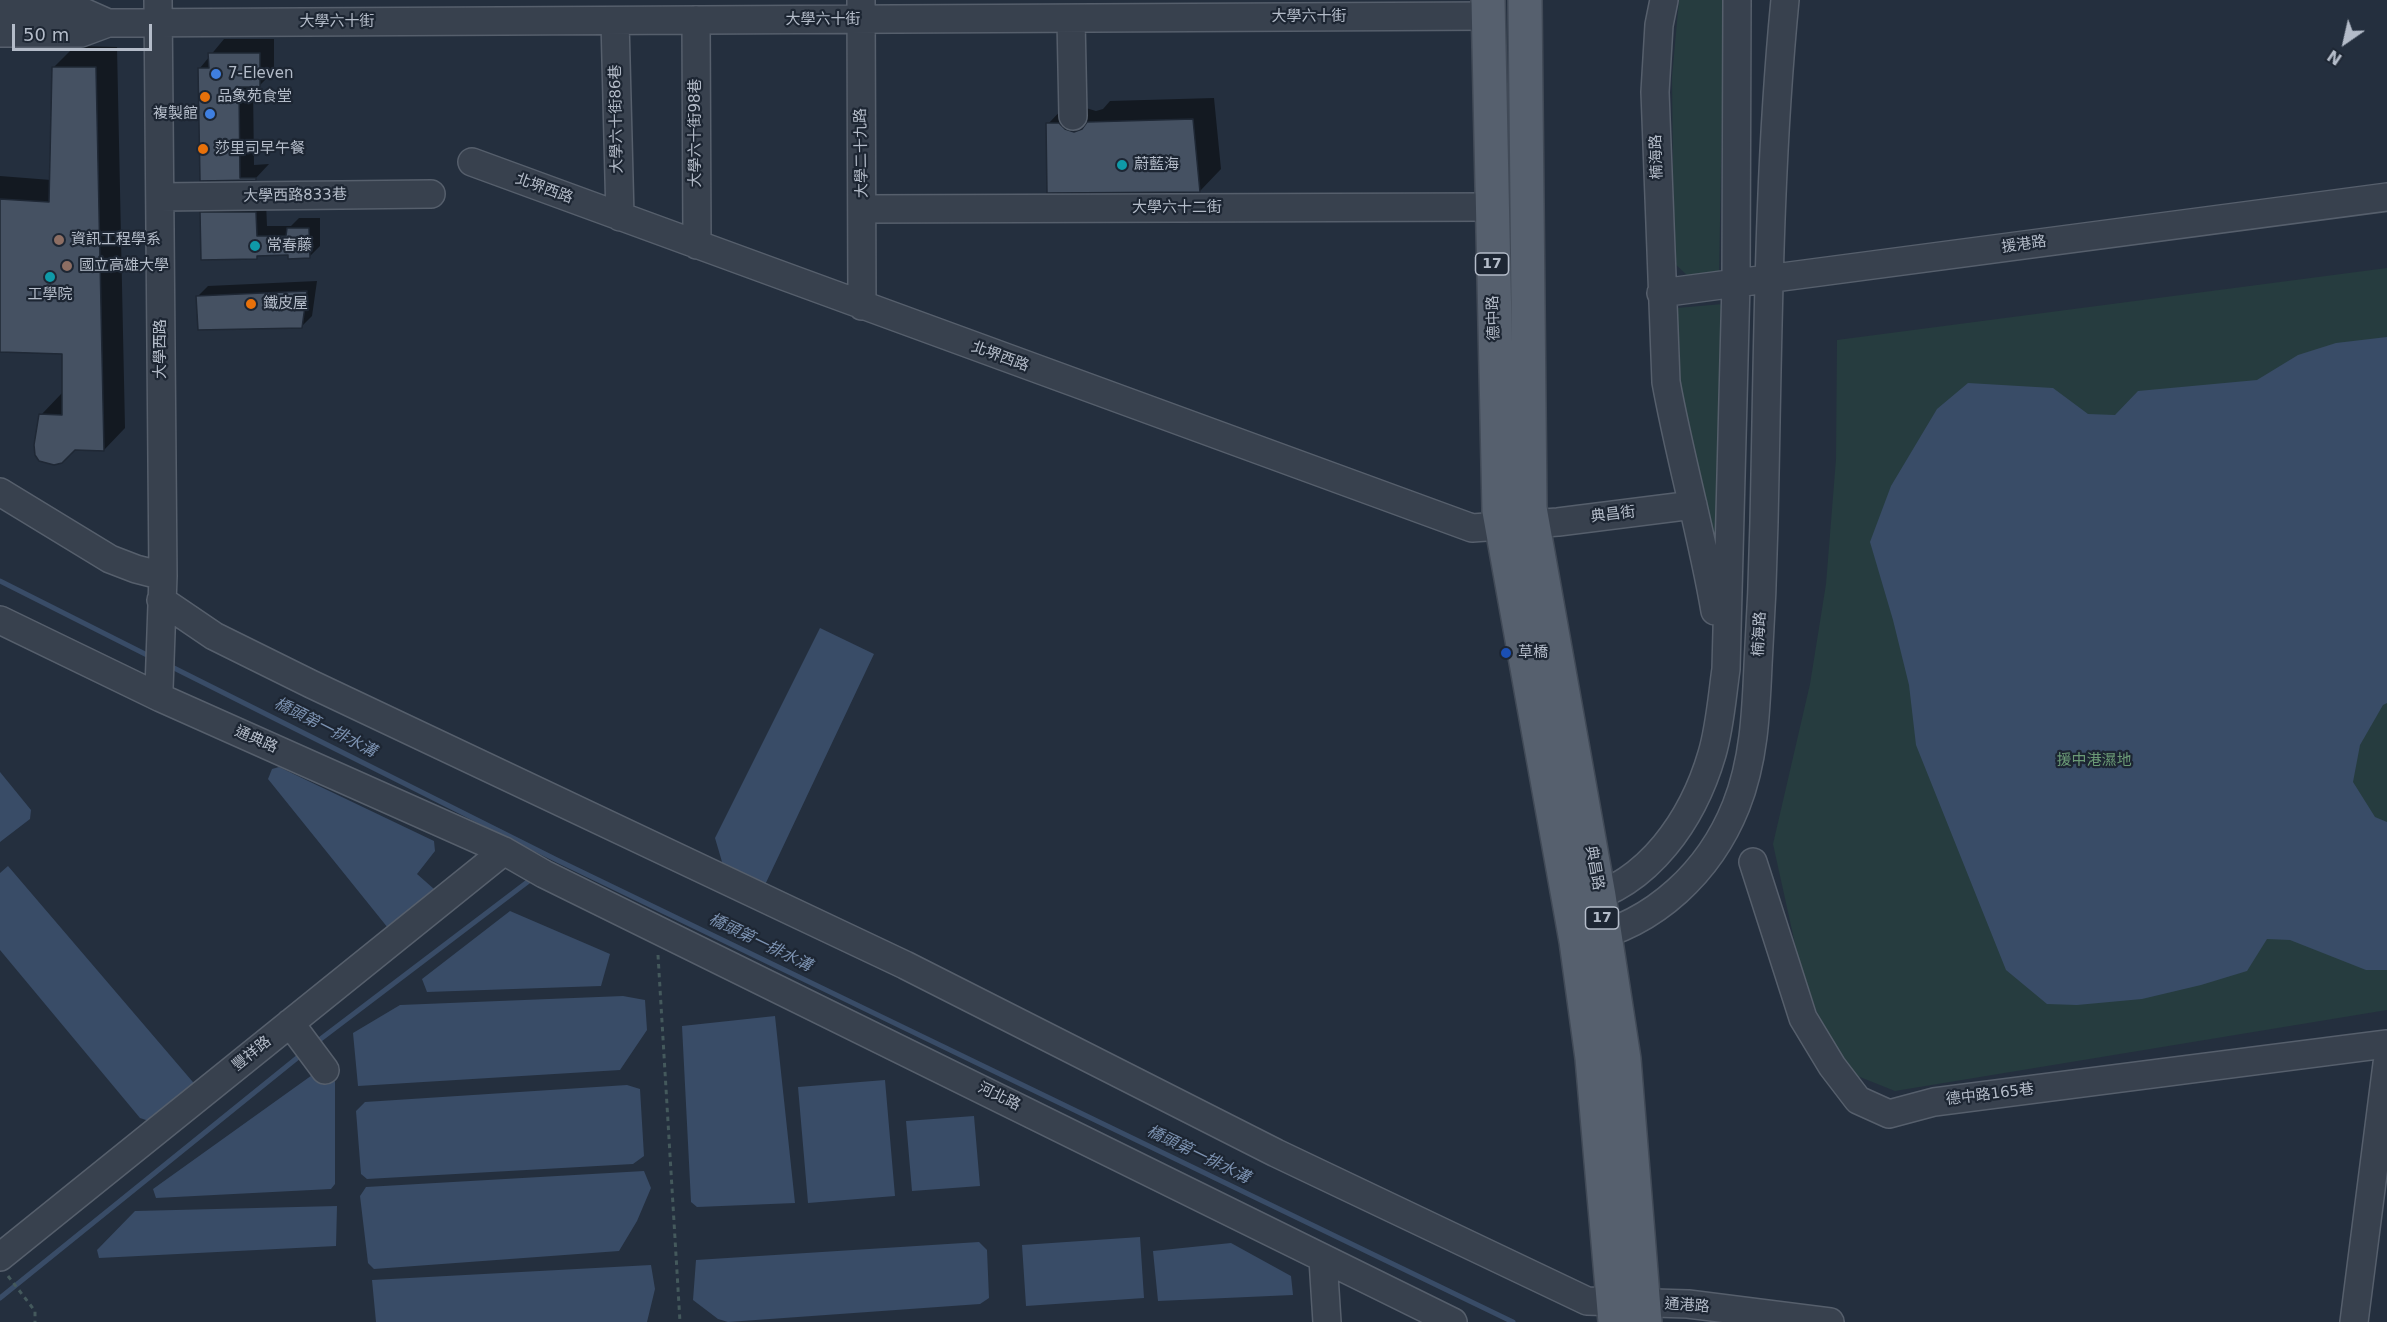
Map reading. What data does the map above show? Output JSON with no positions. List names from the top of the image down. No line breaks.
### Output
{"streets":{"main road":["17","德中路","典昌路"],"street":["大學六十街","大學六十街86巷","大學六十街98巷","大學二十九路","楠海路","北堺西路","大學西路833巷","大學六十二街","援港路","大學西路","典昌街","通典路","豐祥路","德中路165巷","河北路","通港路"]},"crossings":[["大學六十街","大學六十街86巷"],["大學六十街","大學六十街98巷"],["大學六十街","大學二十九路"],["大學六十街","德中路"],["大學六十街","大學西路"],["大學六十街86巷","北堺西路"],["大學六十街98巷","北堺西路"],["大學二十九路","北堺西路"],["大學二十九路","大學六十二街"],["楠海路","援港路"],["楠海路","典昌街"],["楠海路","典昌路"],["北堺西路","17"],["北堺西路","德中路"],["北堺西路","典昌街"],["北堺西路","典昌路"],["大學西路833巷","大學西路"],["大學六十二街","德中路"],["17","典昌街"],["17","典昌路"],["德中路","典昌路"],["大學西路","通典路"],["大學西路","通港路"],["典昌街","典昌路"],["通典路","豐祥路"],["通典路","河北路"],["典昌路","通港路"]],"water":["橋頭第一排水溝"],"parks":["援中港濕地"],"places":["7-Eleven","品象苑食堂","複製館","莎里司早午餐","蔚藍海","資訊工程學系","常春藤","國立高雄大學","工學院","鐵皮屋","草橋"],"scale_bar":"50 m","north":"bottom left"}
